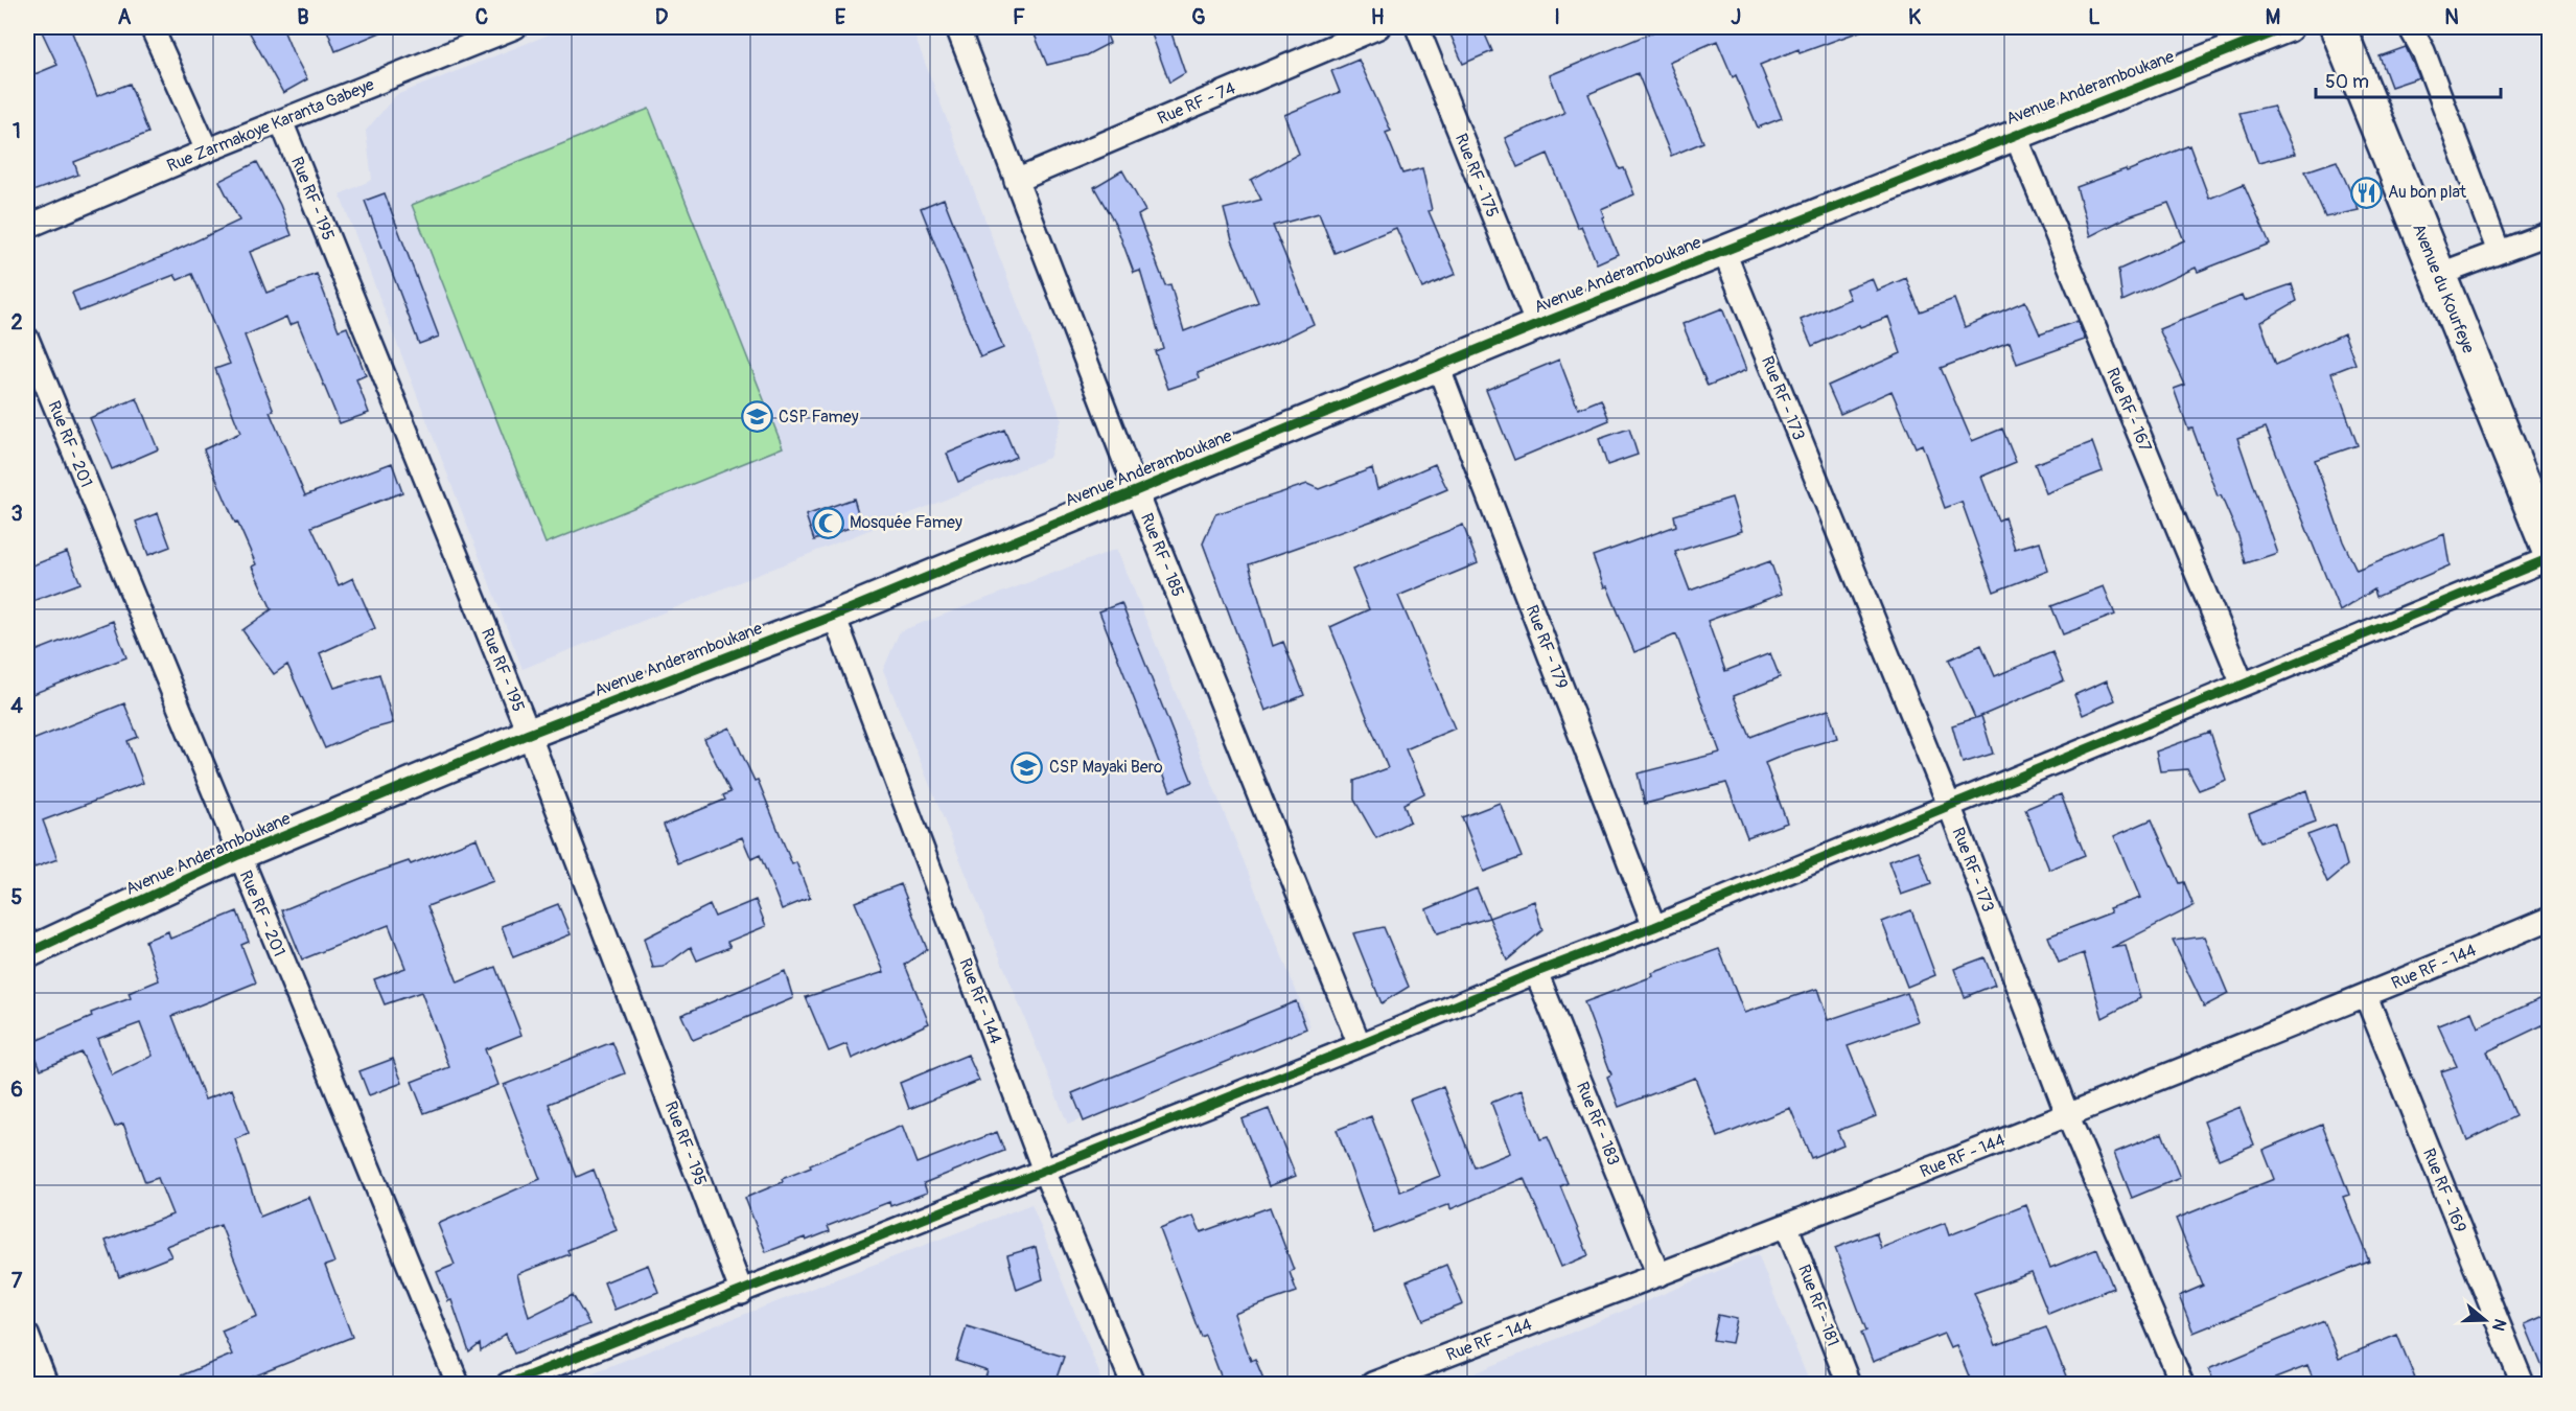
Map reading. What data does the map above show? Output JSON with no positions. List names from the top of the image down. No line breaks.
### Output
{"streets":{"main road":["Avenue du Kourfeye"],"street":["Avenue Anderamboukane","Rue RF - 74","Rue Zarmakoye Karanta Gabeye","Rue RF - 175","Rue RF - 195","Rue RF - 173","Rue RF - 167","Rue RF - 201","Rue RF - 185","Rue RF - 179","Rue RF - 144","Rue RF - 183","Rue RF - 169","Rue RF - 181"]},"crossings":[["Avenue Anderamboukane","Rue RF - 175"],["Avenue Anderamboukane","Rue RF - 195"],["Avenue Anderamboukane","Rue RF - 173"],["Avenue Anderamboukane","Rue RF - 167"],["Avenue Anderamboukane","Rue RF - 201"],["Avenue Anderamboukane","Rue RF - 185"],["Avenue Anderamboukane","Rue RF - 179"],["Avenue Anderamboukane","Rue RF - 144"],["Rue RF - 74","Rue RF - 185"],["Rue Zarmakoye Karanta Gabeye","Rue RF - 195"],["Rue RF - 173","Rue RF - 144"],["Rue RF - 144","Rue RF - 183"],["Rue RF - 144","Rue RF - 169"],["Rue RF - 144","Rue RF - 181"]],"places":{"restaurant":["Au bon plat"],"school or university":["CSP Famey","CSP Mayaki Bero"],"mosque":["Mosquée Famey"]},"scale_bar":"50 m","north":"right","grid":{"columns":["A","B","C","D","E","F","G","H","I","J","K","L","M","N"],"rows":["1","2","3","4","5","6","7"]}}
